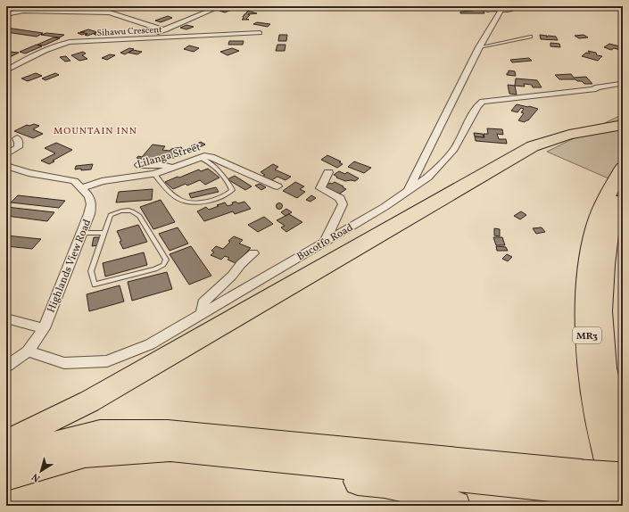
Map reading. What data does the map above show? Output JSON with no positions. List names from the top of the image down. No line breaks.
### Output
{"streets":{"highway":["MR3"],"street":["Sihawu Crescent","Lilanga Street","Bucotfo Road","Highlands View Road"]},"crossings":[["Lilanga Street","Highlands View Road"],["Bucotfo Road","Highlands View Road"]],"districts":["MOUNTAIN INN"],"north":"bottom left"}
